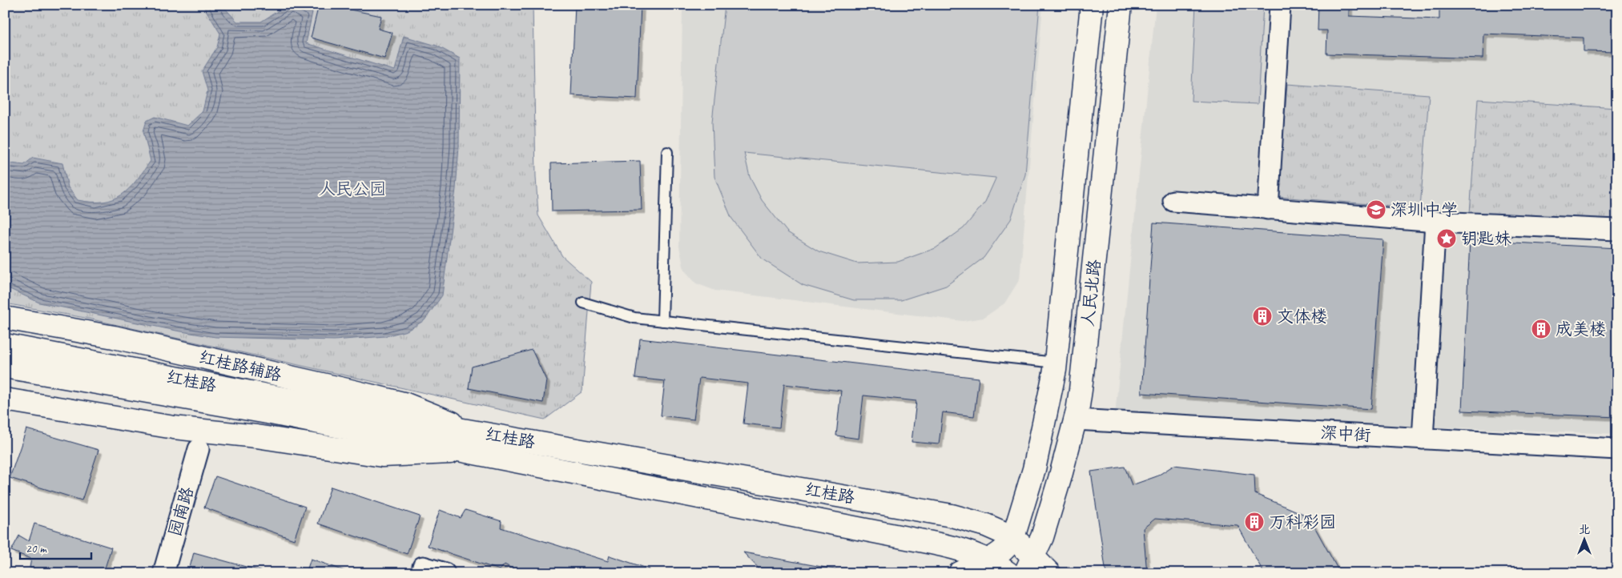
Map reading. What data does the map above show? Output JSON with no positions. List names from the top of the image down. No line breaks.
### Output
{"streets":{"street":["人民北路","红桂路辅路","红桂路","深中街","园南路"]},"crossings":[["人民北路","红桂路"],["人民北路","深中街"],["红桂路辅路","红桂路"]],"parks":["人民公园"],"places":{"school or university":["深圳中学"],"place":["钥匙妹"],"building":["文体楼","成美楼","万科彩园"]},"scale_bar":"20 m","north":"top"}
